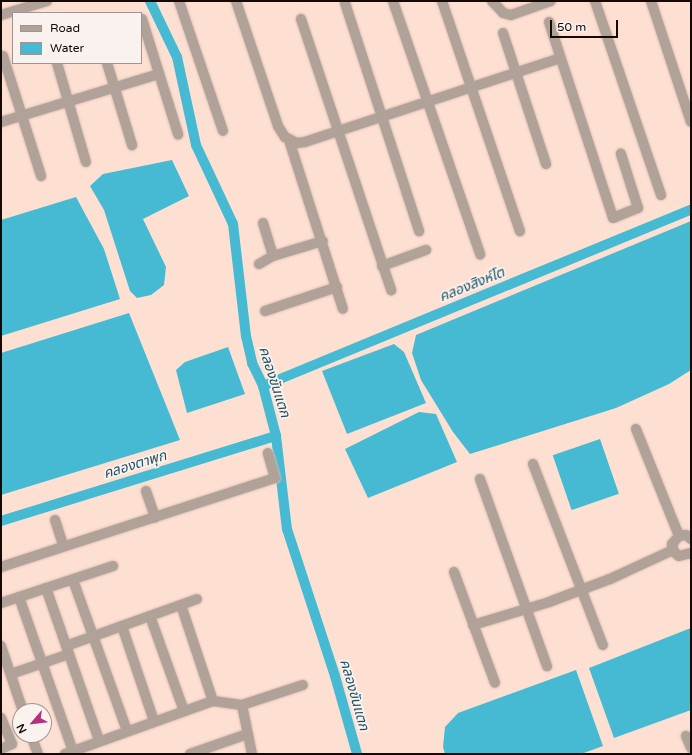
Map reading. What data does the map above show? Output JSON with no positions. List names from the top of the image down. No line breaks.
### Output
{"water":["คลองสิงห์โต","คลองขันแตก","คลองตาพุก"],"legend":["Road","Water"],"scale_bar":"50 m","north":"bottom left"}
